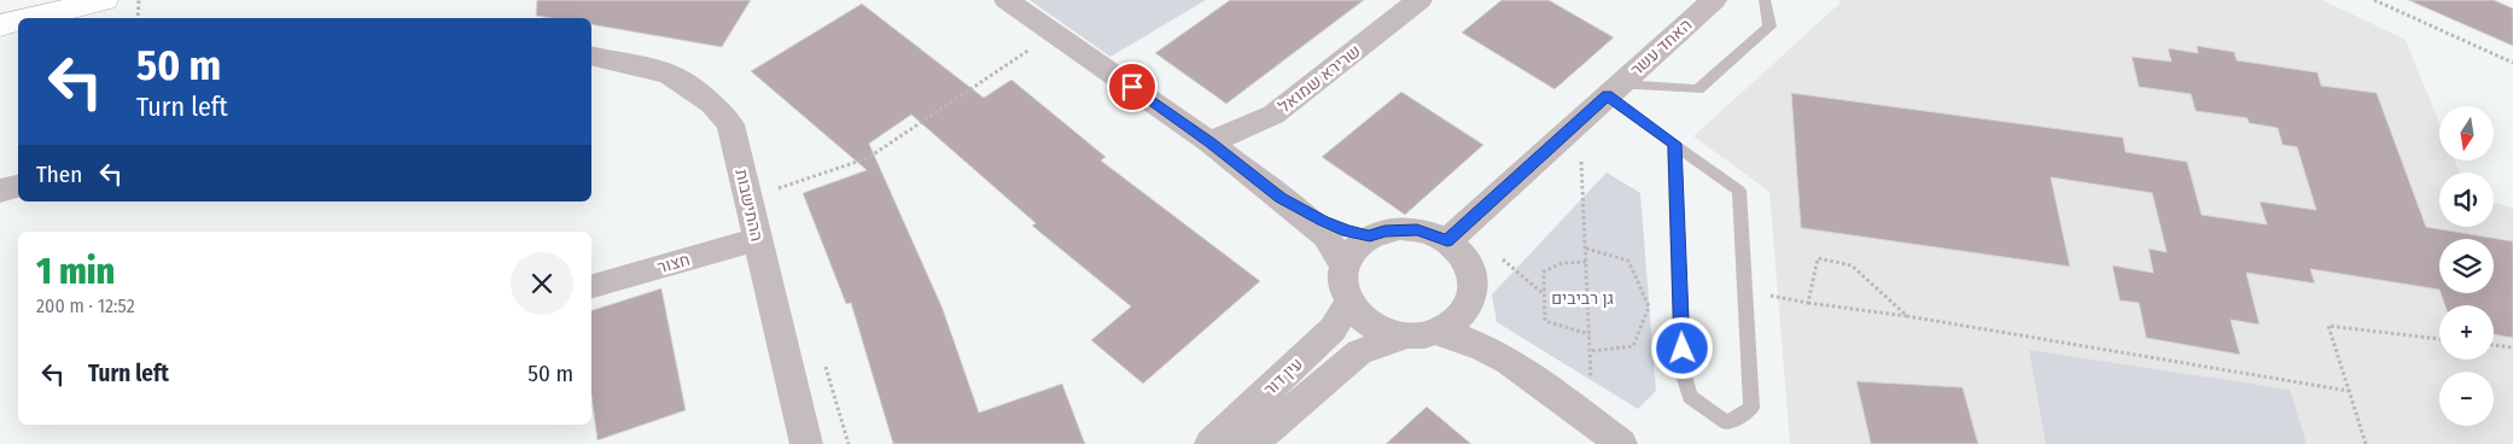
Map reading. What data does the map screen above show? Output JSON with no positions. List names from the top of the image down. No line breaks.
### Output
{"streets":{"street":["האחד עשר","שרירא שמואל","ההתישבות","חצור","עין דור"]},"crossings":[["האחד עשר","עין דור"],["ההתישבות","חצור"]],"parks":["גן רביבים"],"north":"bottom","page":{"turn":["50 m","Turn left"],"map_buttons":["+","−"],"then":"Then","heading":["1 min","200 m · 12:52"],"list":[{"name":"Turn left","value":"50 m"}]}}
